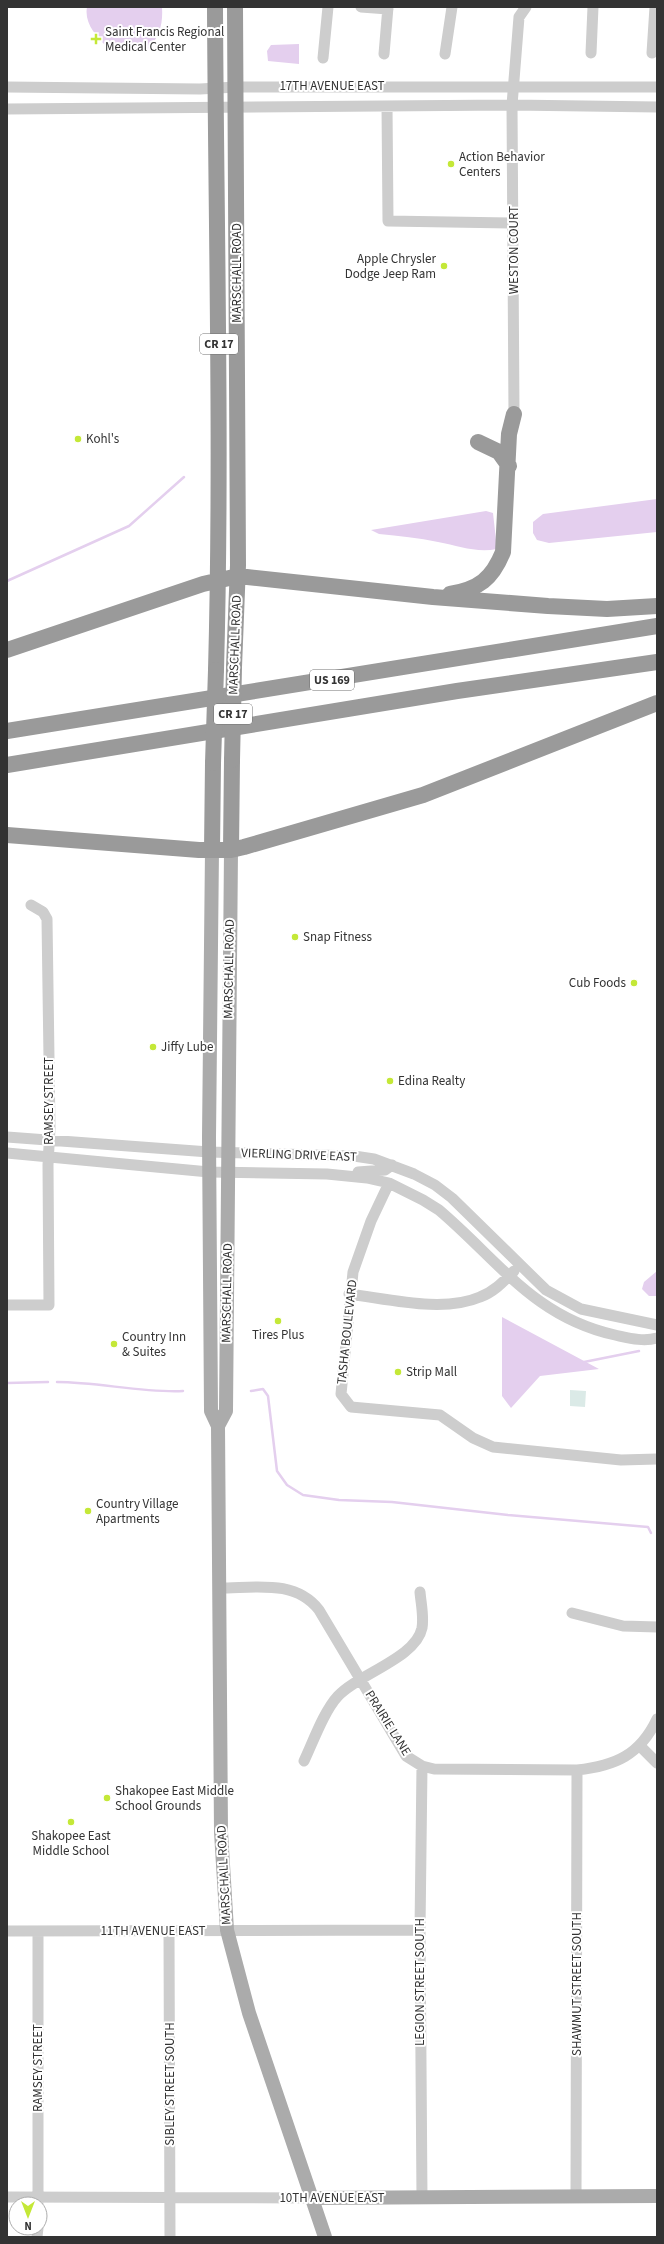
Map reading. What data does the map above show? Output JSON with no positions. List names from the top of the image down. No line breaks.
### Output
{"streets":{"highway":["MARSCHALL ROAD","CR 17","US 169"],"main road":["10TH AVENUE EAST"],"street":["17TH AVENUE EAST","WESTON COURT","RAMSEY STREET","VIERLING DRIVE EAST","TASHA BOULEVARD","PRAIRIE LANE","11TH AVENUE EAST","LEGION STREET SOUTH","SHAWMUT STREET SOUTH","SIBLEY STREET SOUTH"]},"crossings":[["17TH AVENUE EAST","WESTON COURT"],["17TH AVENUE EAST","MARSCHALL ROAD"],["MARSCHALL ROAD","VIERLING DRIVE EAST"],["MARSCHALL ROAD","PRAIRIE LANE"],["MARSCHALL ROAD","11TH AVENUE EAST"],["MARSCHALL ROAD","10TH AVENUE EAST"],["RAMSEY STREET","VIERLING DRIVE EAST"],["RAMSEY STREET","11TH AVENUE EAST"],["VIERLING DRIVE EAST","TASHA BOULEVARD"],["PRAIRIE LANE","LEGION STREET SOUTH"],["PRAIRIE LANE","SHAWMUT STREET SOUTH"],["11TH AVENUE EAST","LEGION STREET SOUTH"],["11TH AVENUE EAST","SIBLEY STREET SOUTH"],["LEGION STREET SOUTH","10TH AVENUE EAST"],["SHAWMUT STREET SOUTH","10TH AVENUE EAST"],["SIBLEY STREET SOUTH","10TH AVENUE EAST"]],"places":{"health":["Saint Francis Regional Medical Center"],"other":["Action Behavior Centers","Apple Chrysler Dodge Jeep Ram","Kohl's","Snap Fitness","Cub Foods","Jiffy Lube","Edina Realty","Tires Plus","Country Inn & Suites","Strip Mall","Country Village Apartments","Shakopee East Middle School Grounds","Shakopee East Middle School"]},"north":"bottom"}
